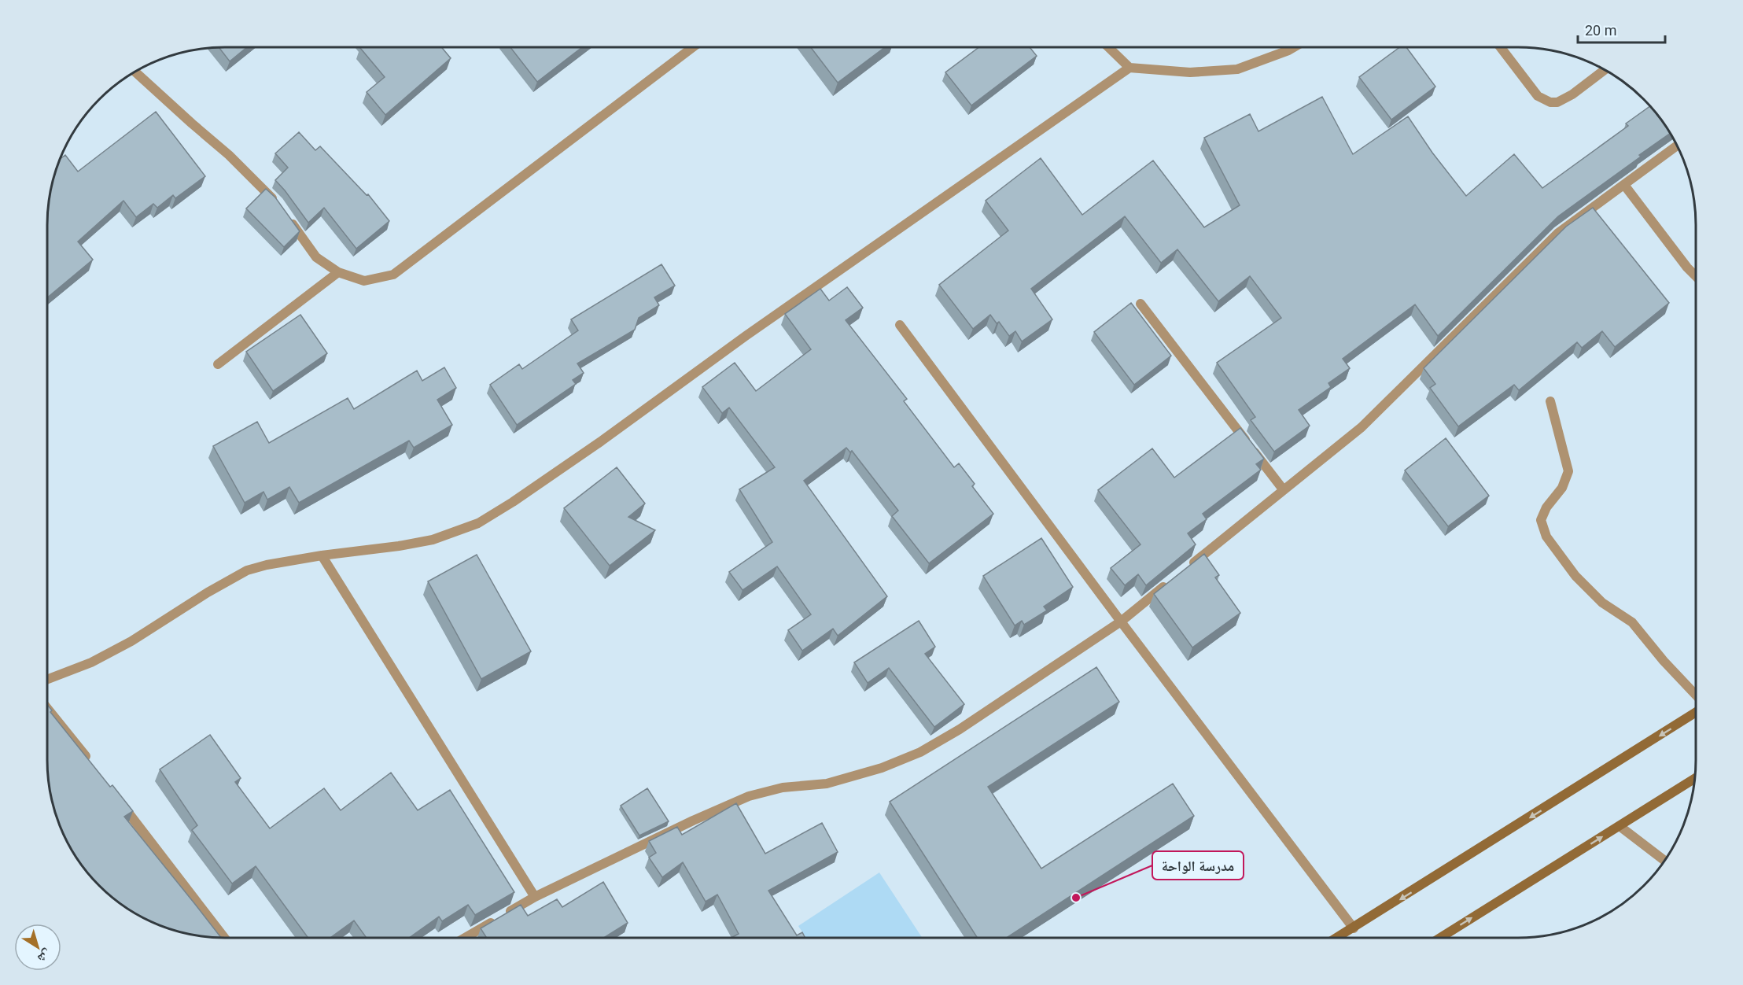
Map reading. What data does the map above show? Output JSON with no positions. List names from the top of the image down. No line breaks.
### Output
{"places":["مدرسة الواحة"],"scale_bar":"20 m","north":"bottom right"}
